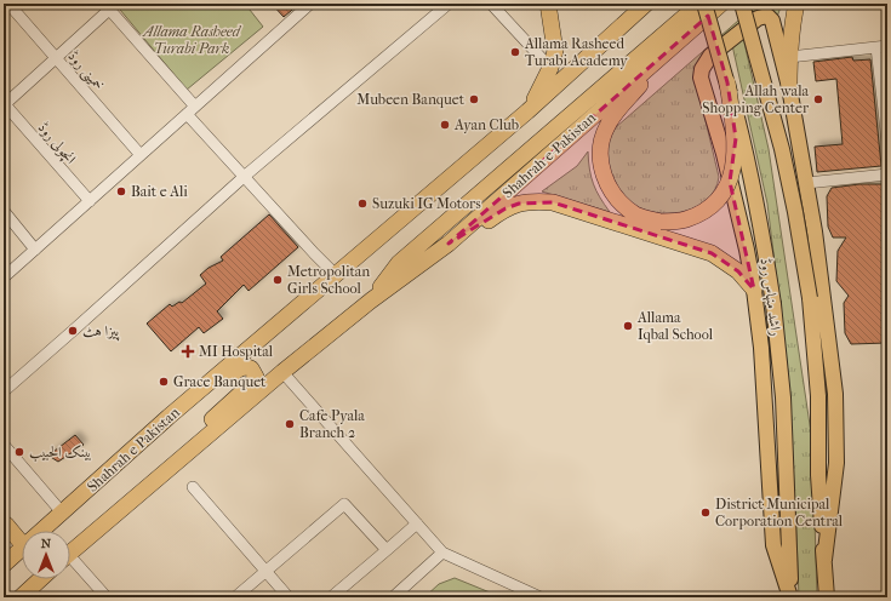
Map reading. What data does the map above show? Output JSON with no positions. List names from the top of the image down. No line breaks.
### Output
{"streets":{"highway":["Shahrah-e-Pakistan","Shahrah e Pakistan"],"main road":["راشد منہاس روڈ"],"street":["خمینی روڈ","انچولی روڈ"]},"parks":["Allama Rasheed Turabi Park"],"places":{"other":["Allama Rasheed Turabi Academy","Mubeen Banquet","Allah wala Shopping Center","Ayan Club","Bait e Ali","Suzuki IG Motors","Metropolitan Girls School","Allama Iqbal School","پیزا ہٹ","Grace Banquet","Cafe Pyala Branch 2","بينک الحبيب","District Municipal Corporation Central"],"health":["MI Hospital"]},"north":"top"}
